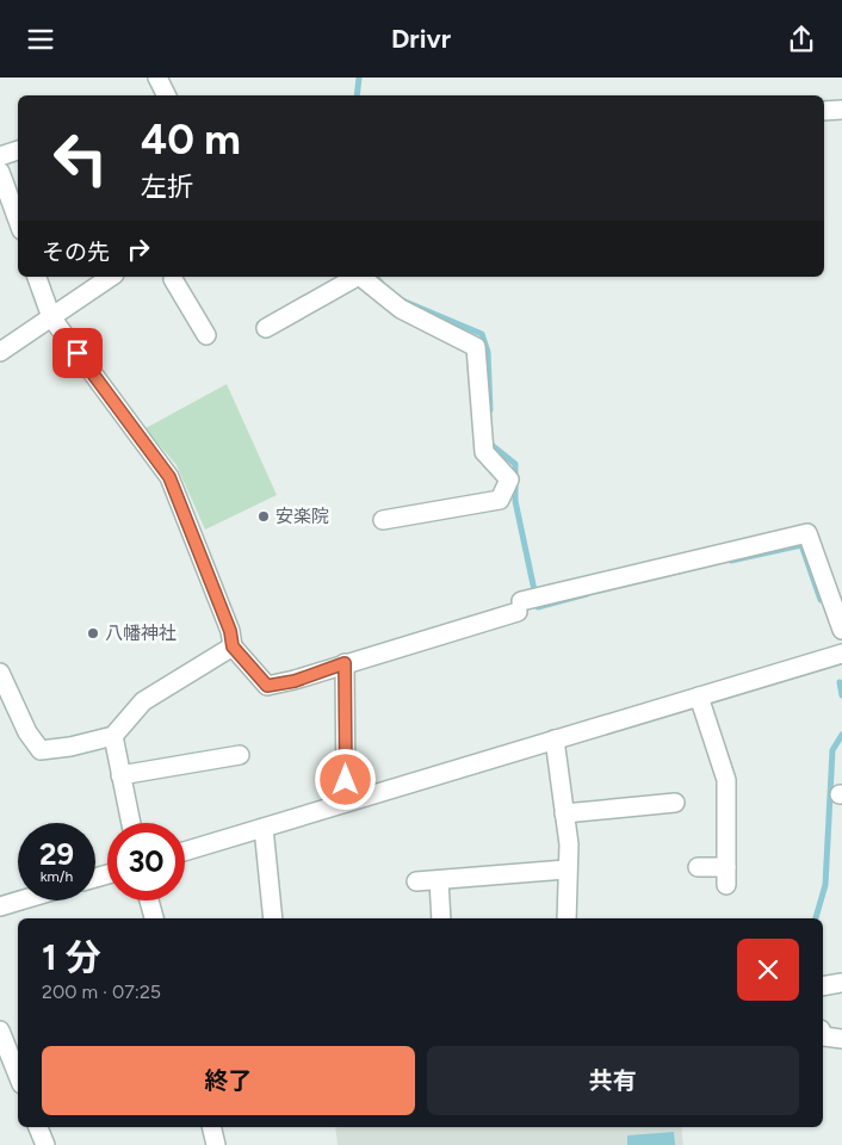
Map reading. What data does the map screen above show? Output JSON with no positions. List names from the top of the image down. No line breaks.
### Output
{"places":["安楽院","八幡神社"],"page":{"header":"Drivr","turn":["40 m","左折"],"then":"その先","speed":"29 km/h","limit":"30","heading":["1 分","200 m · 07:25"],"buttons":["終了","共有"]}}
